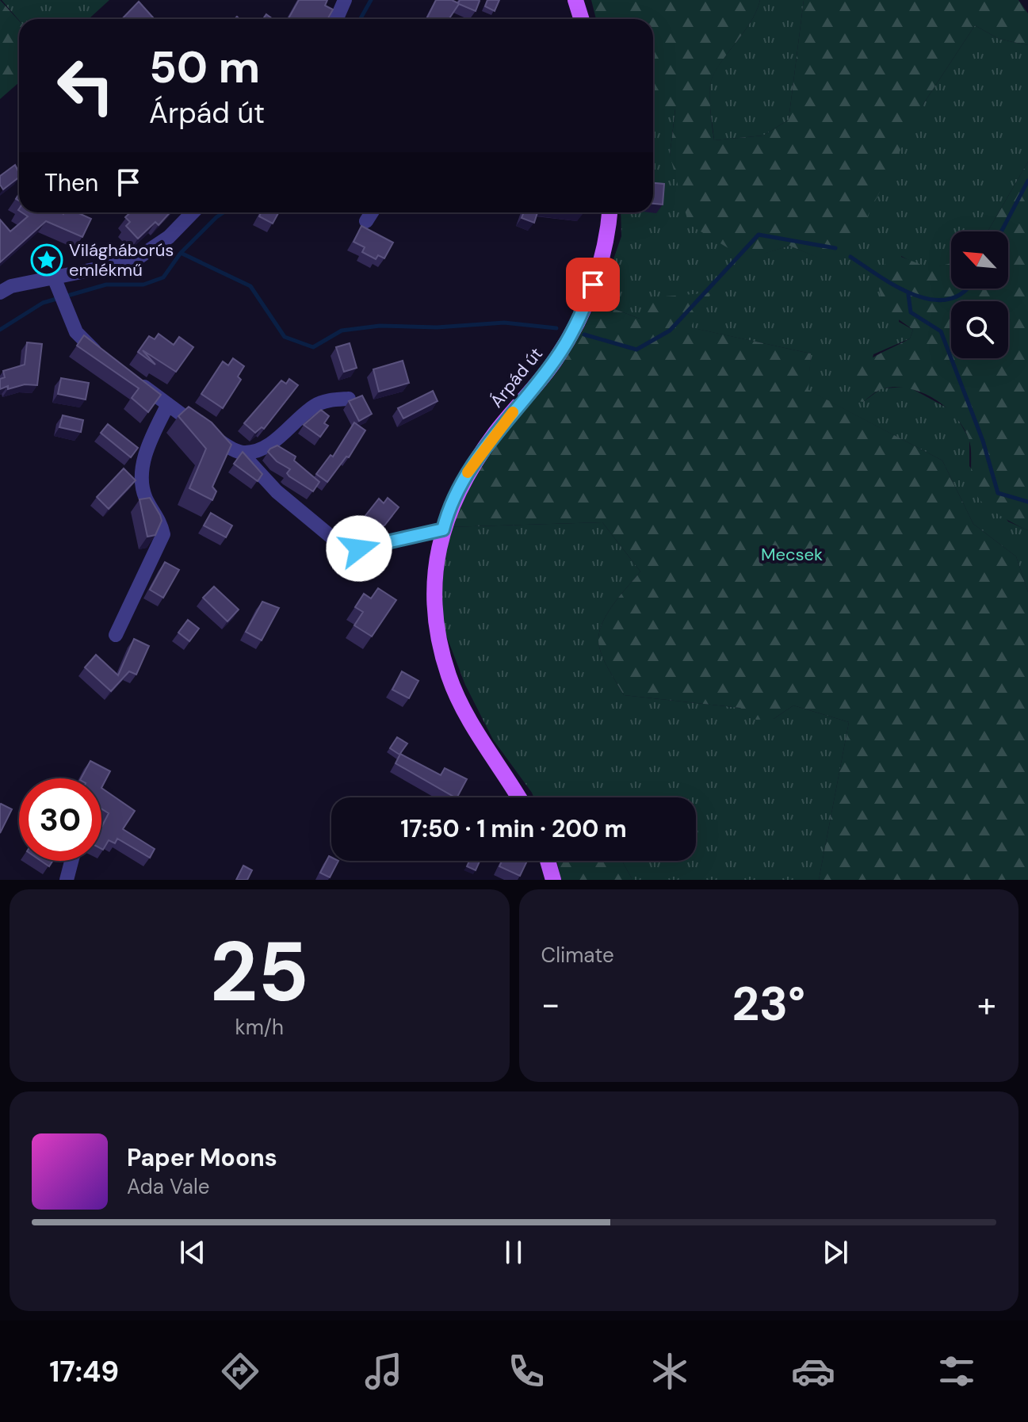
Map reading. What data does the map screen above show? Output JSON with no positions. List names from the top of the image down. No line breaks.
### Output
{"streets":{"main road":["Árpád út"]},"parks":["Mecsek"],"places":{"place":["Világháborús emlékmű"]},"north":"top left","page":{"turn":["50 m","Árpád út"],"then":"Then","limit":"30","trip":"17:50 · 1 min · 200 m","tile":[["25","km/h"],"Climate"],"heat":["−","23°","+"],"song":["Paper Moons","Ada Vale"],"tabs":"17:49"}}
